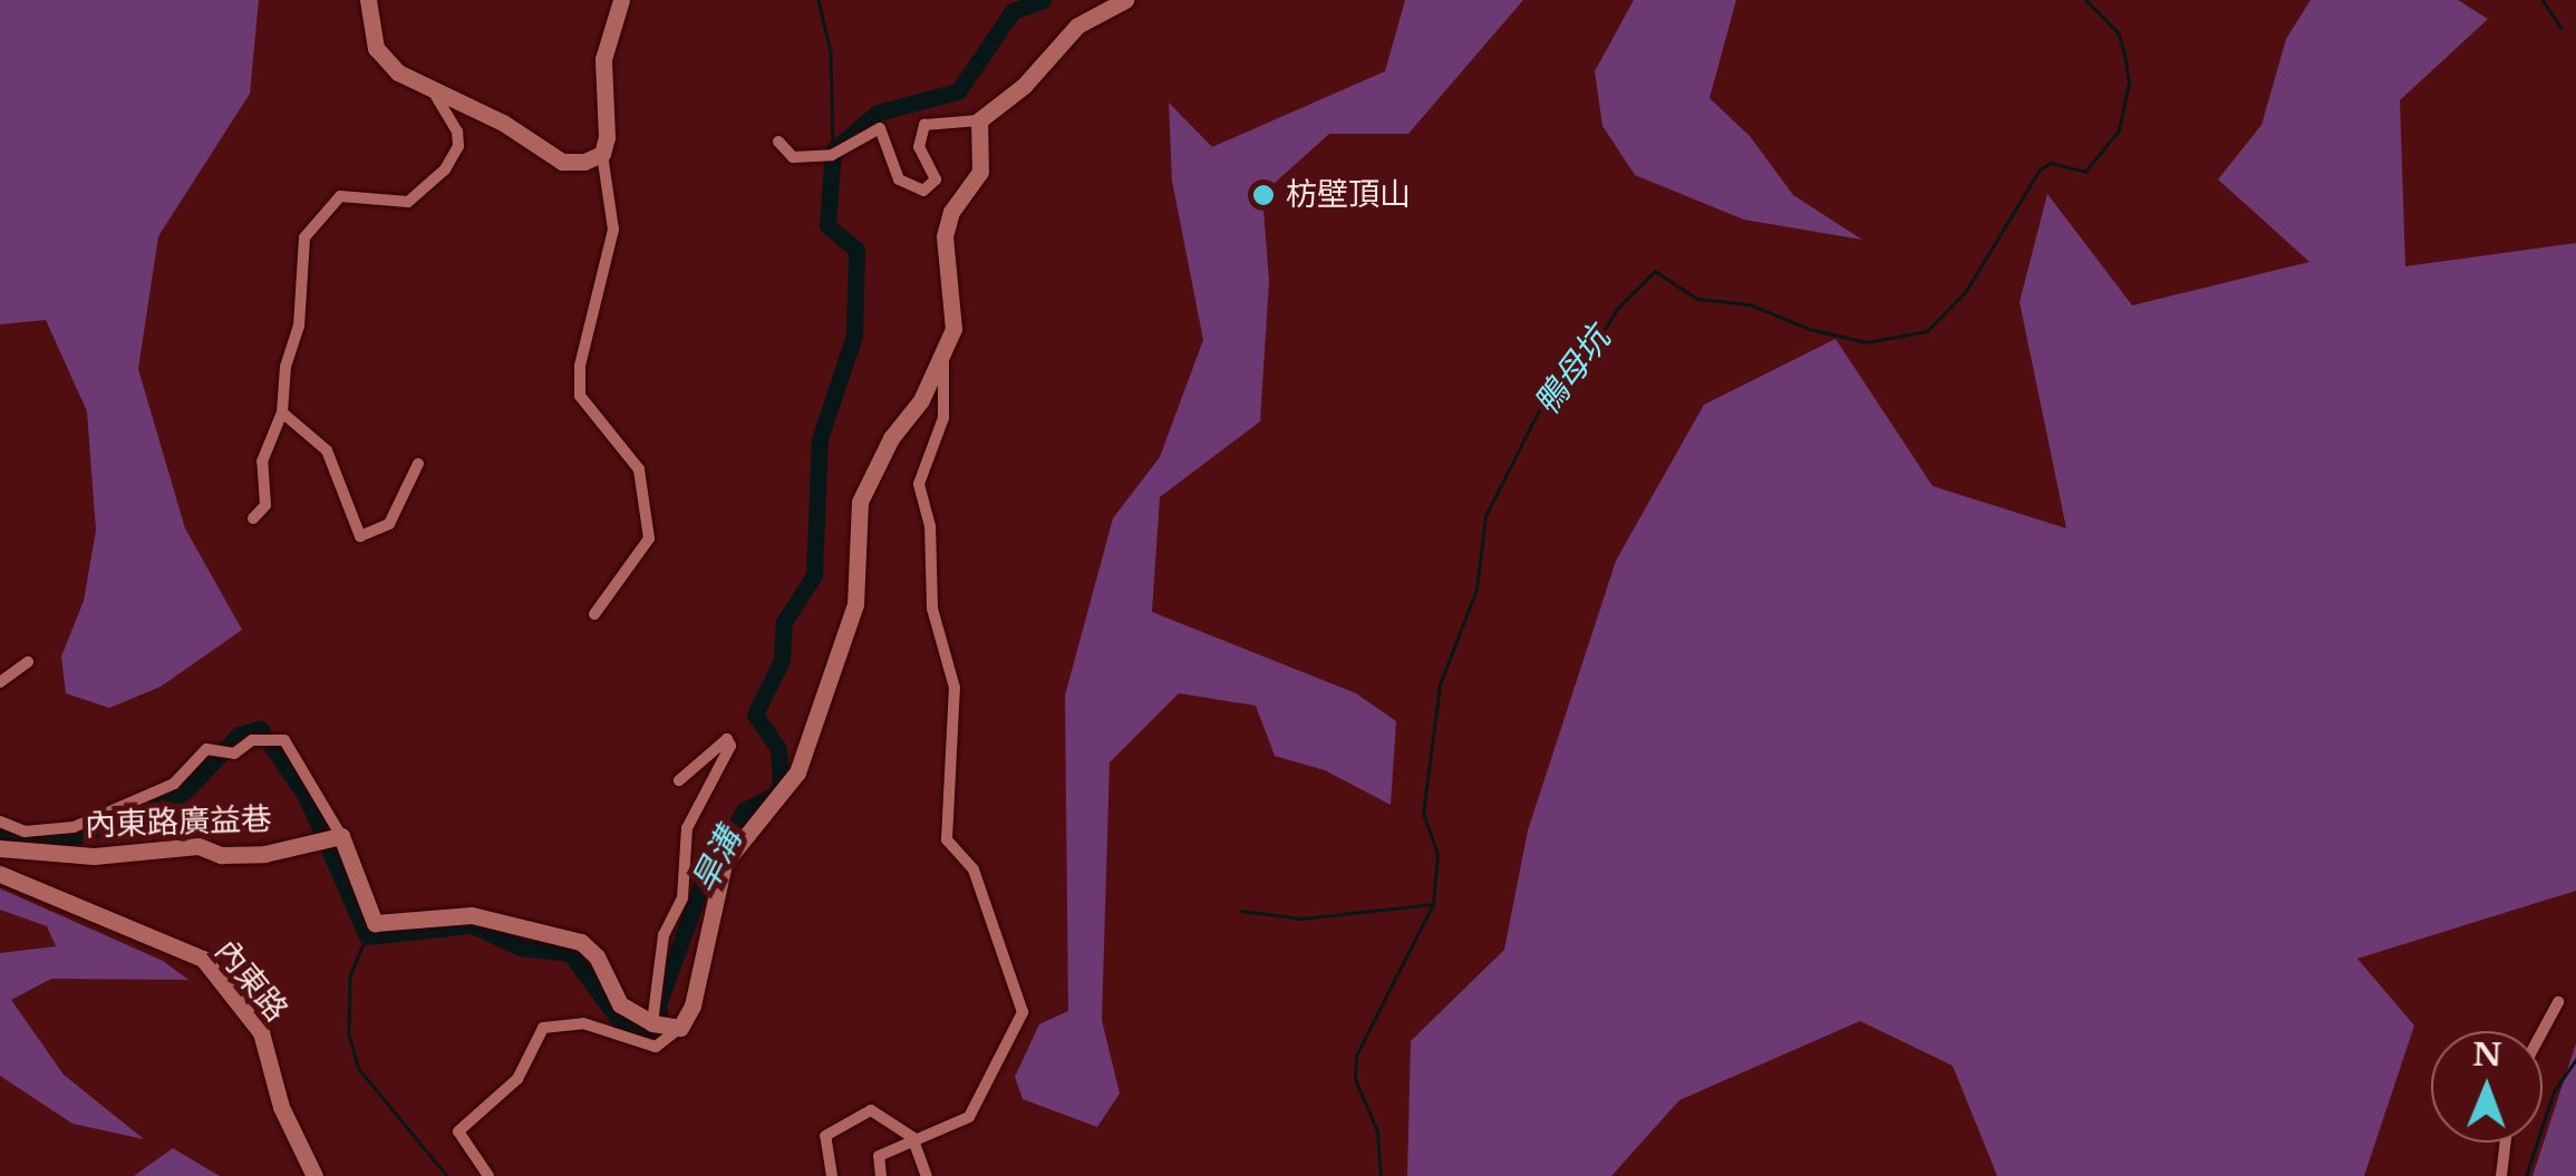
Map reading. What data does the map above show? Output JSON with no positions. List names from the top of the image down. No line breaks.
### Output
{"streets":{"street":["內東路廣益巷","內東路"]},"water":["鴨母坑","旱溝"],"places":["枋壁頂山"],"north":"top"}
